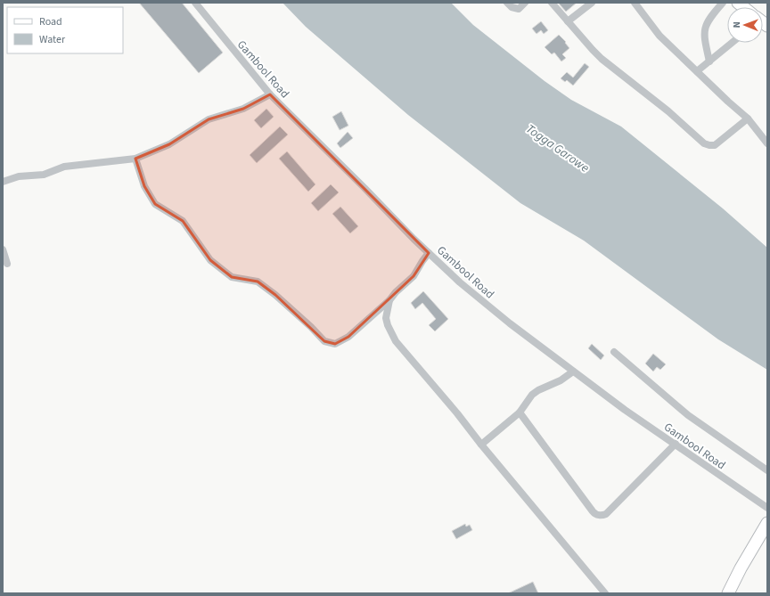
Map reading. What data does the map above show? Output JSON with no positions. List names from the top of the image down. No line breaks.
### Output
{"streets":{"street":["Gambool Road"]},"water":["Togga Garowe"],"legend":["Road","Water"],"north":"left"}
